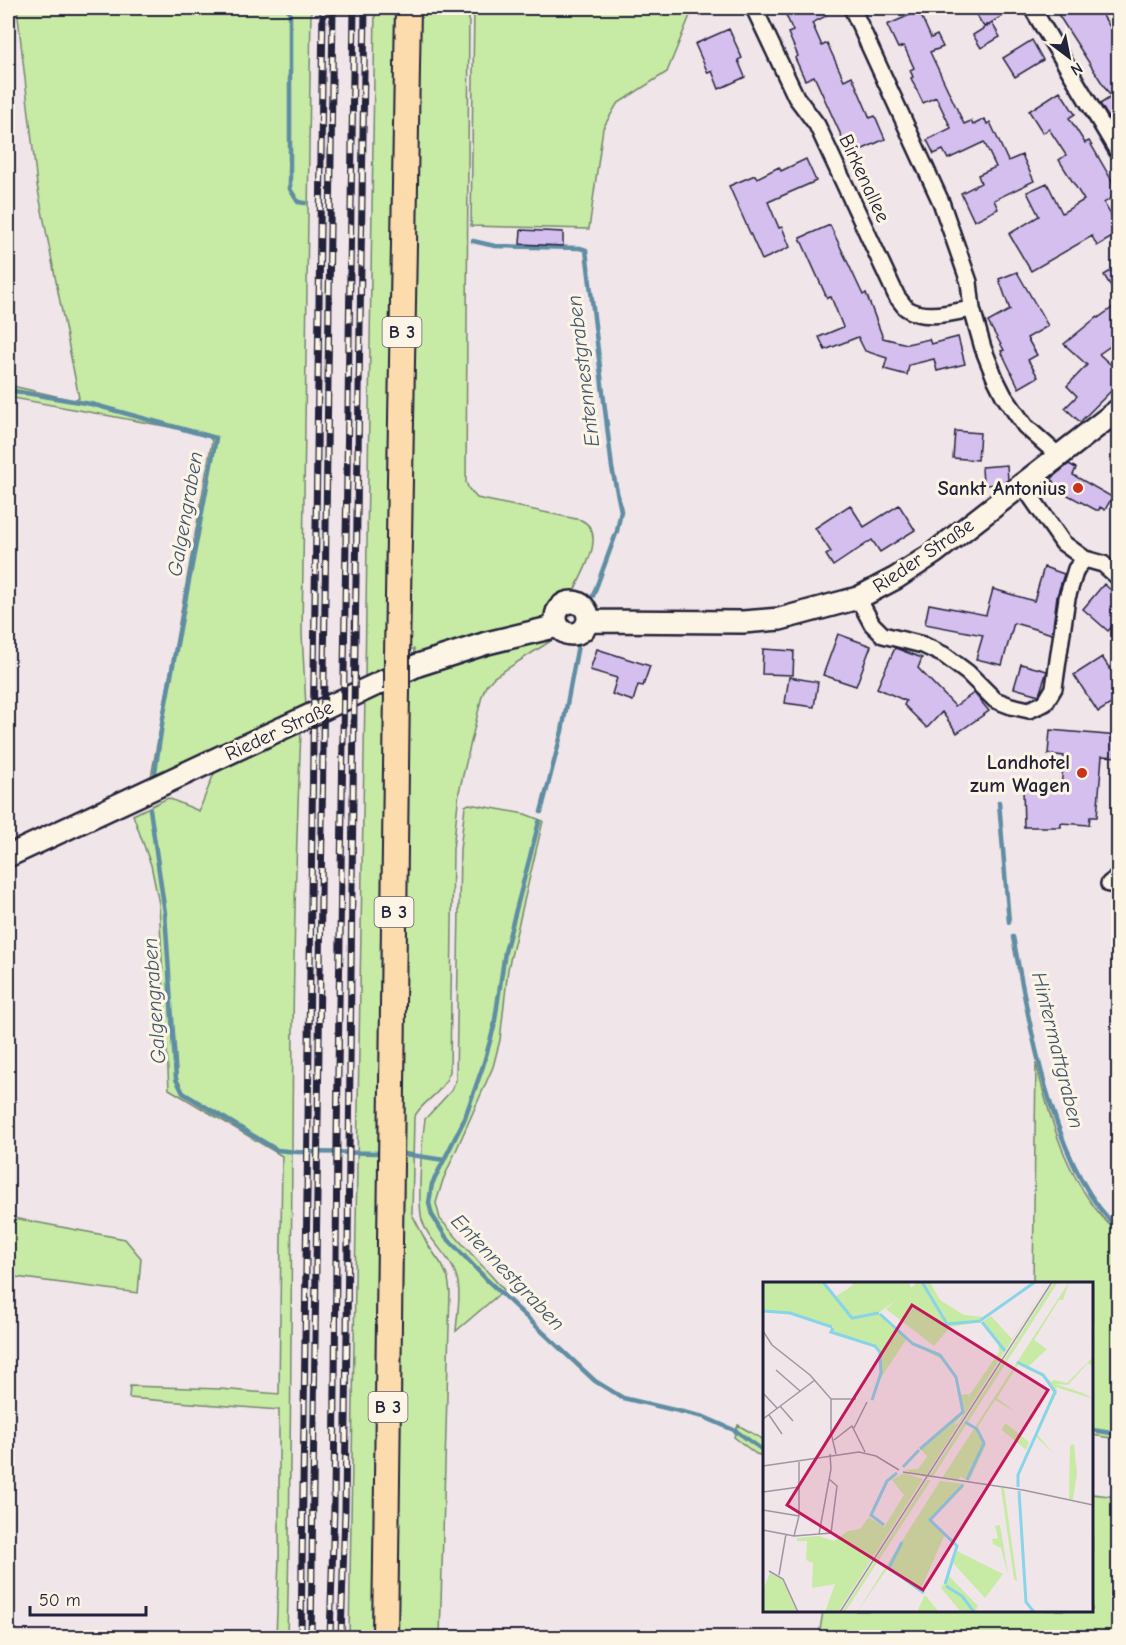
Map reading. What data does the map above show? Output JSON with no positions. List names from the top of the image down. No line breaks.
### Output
{"streets":{"main road":["B 3"],"street":["Birkenallee","Rieder Straße"]},"water":["Entennestgraben","Galgengraben","Hintermattgraben"],"places":["Sankt Antonius","Landhotel zum Wagen"],"scale_bar":"50 m","north":"bottom right"}
